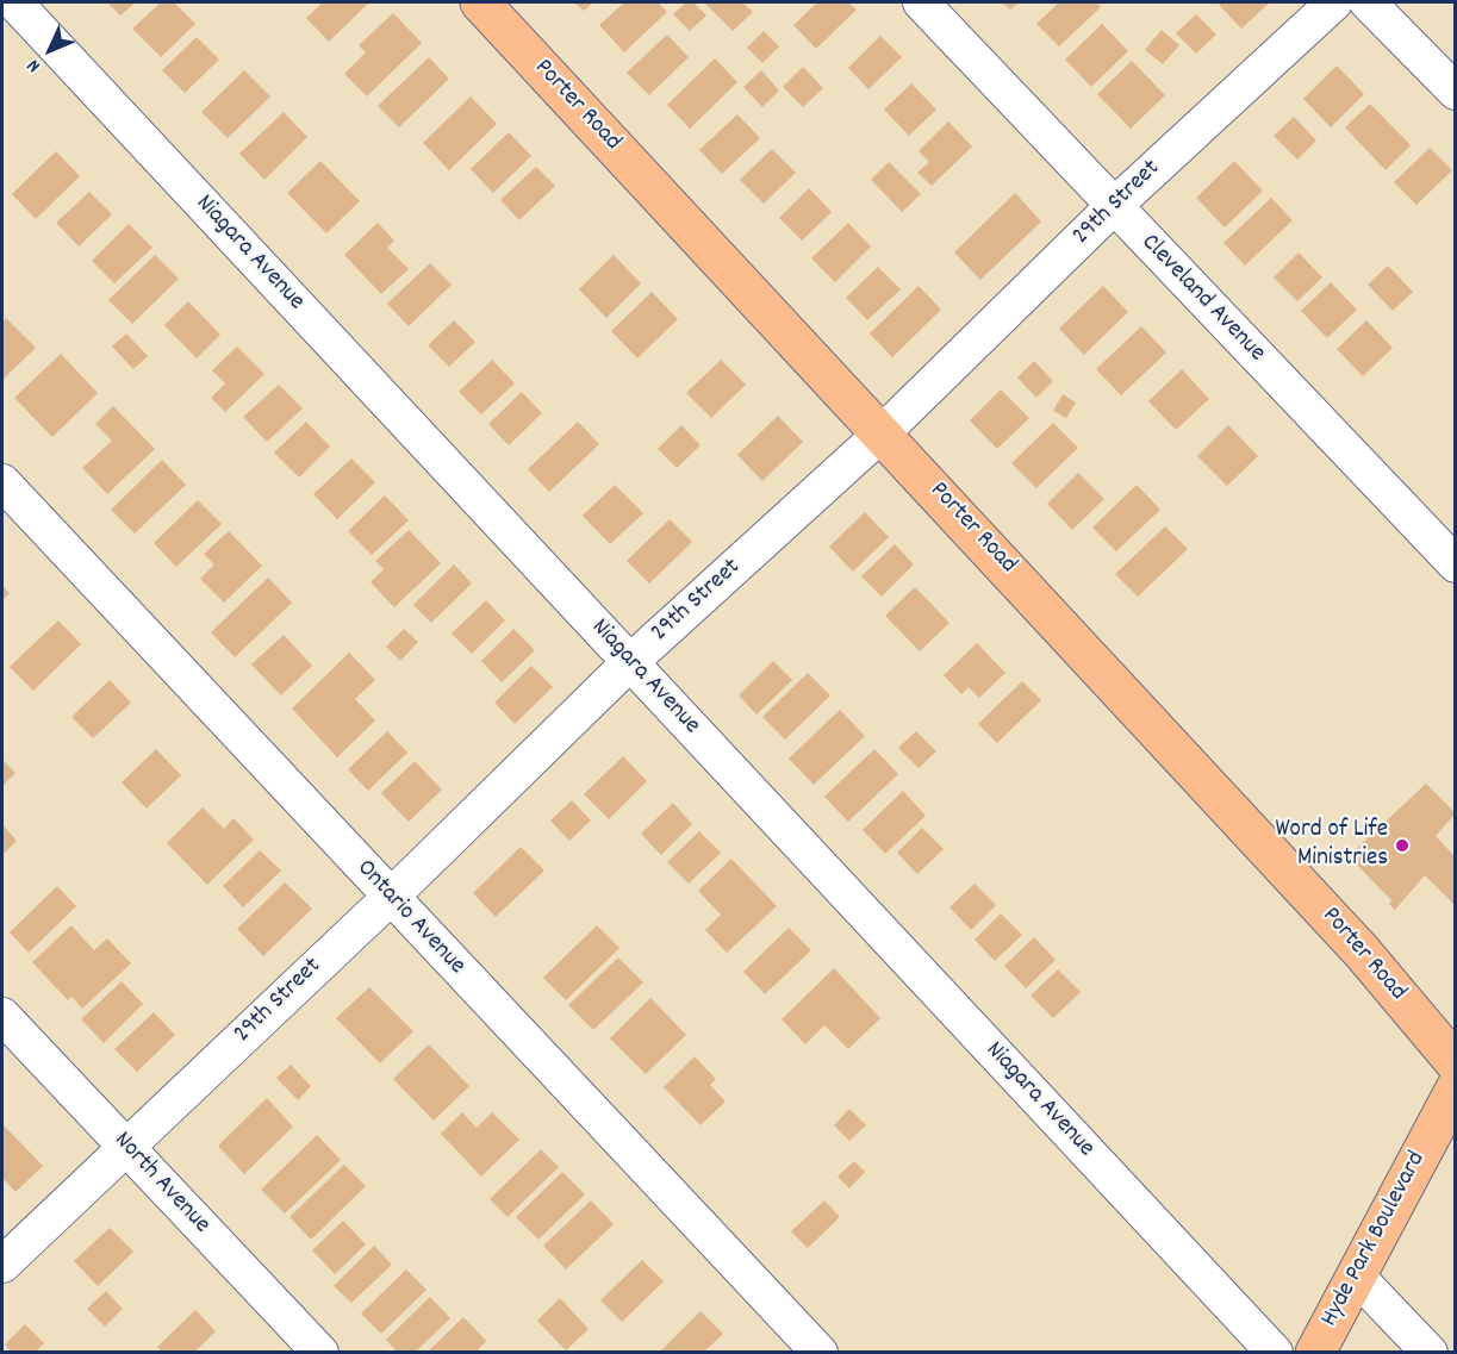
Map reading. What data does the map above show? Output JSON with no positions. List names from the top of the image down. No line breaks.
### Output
{"streets":{"main road":["Porter Road","Hyde Park Boulevard"],"street":["29th Street","Niagara Avenue","Cleveland Avenue","Ontario Avenue","North Avenue"]},"crossings":[["Porter Road","29th Street"],["29th Street","Niagara Avenue"],["29th Street","Cleveland Avenue"],["29th Street","Ontario Avenue"],["29th Street","North Avenue"]],"places":["Word of Life Ministries"],"north":"bottom left"}
